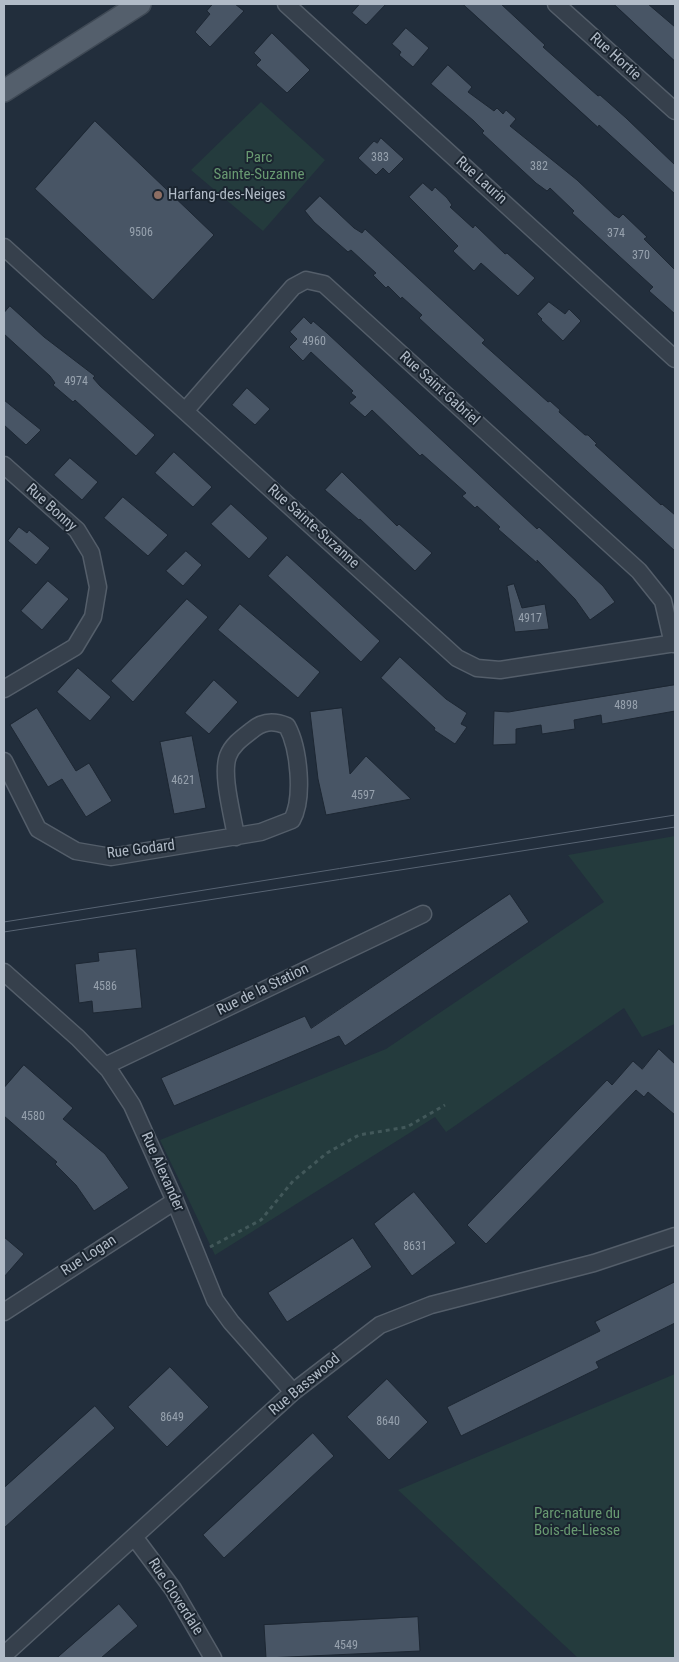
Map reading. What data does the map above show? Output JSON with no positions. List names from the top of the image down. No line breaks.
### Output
{"streets":{"street":["Rue Hortie","Rue Laurin","Rue Saint-Gabriel","Rue Bonny","Rue Sainte-Suzanne","Rue Godard","Rue de la Station","Rue Alexander","Rue Logan","Rue Basswood","Rue Cloverdale"]},"crossings":[["Rue Saint-Gabriel","Rue Sainte-Suzanne"],["Rue de la Station","Rue Alexander"],["Rue Alexander","Rue Logan"],["Rue Alexander","Rue Basswood"],["Rue Basswood","Rue Cloverdale"]],"parks":["Parc Sainte-Suzanne","Parc-nature du Bois-de-Liesse"],"places":["Harfang-des-Neiges"],"house_numbers":["383","382","9506","374","370","4960","4974","4917","4898","4621","4597","4586","4580","8631","8649","8640","4549"]}
